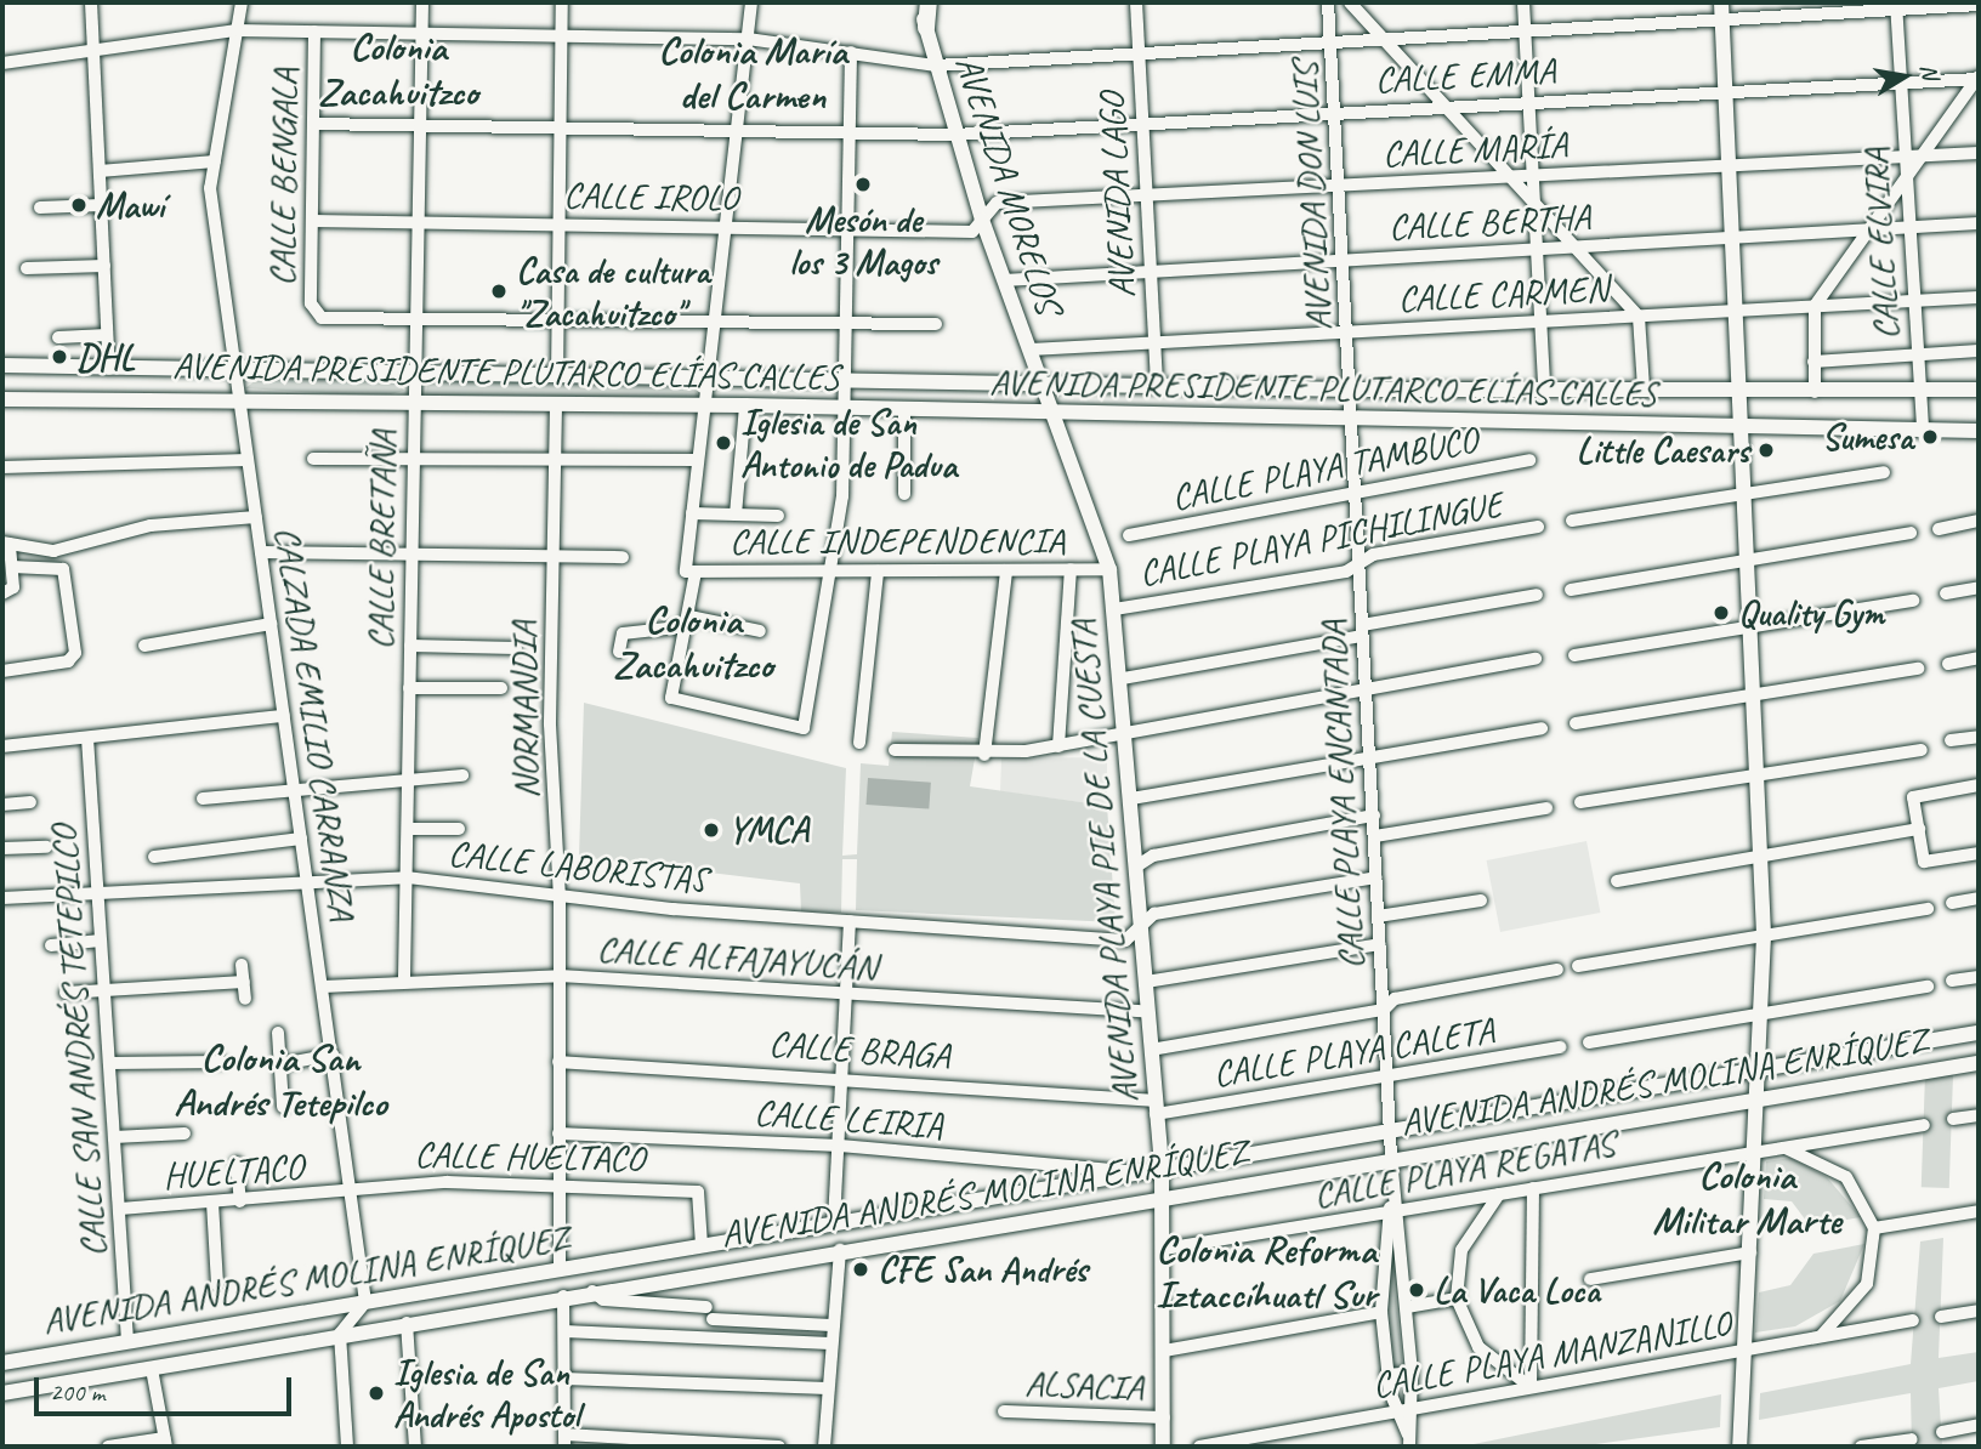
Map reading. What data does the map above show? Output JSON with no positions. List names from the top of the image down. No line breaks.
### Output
{"streets":{"main road":["AVENIDA MORELOS","AVENIDA PRESIDENTE PLUTARCO ELÍAS CALLES","AVENIDA PLAYA PIE DE LA CUESTA","AVENIDA ANDRÉS MOLINA ENRÍQUEZ"],"street":["CALLE EMMA","CALLE MARÍA","CALLE BENGALA","AVENIDA LAGO","CALLE IROLO","AVENIDA DON LUIS","CALLE BERTHA","CALLE ELVIRA","CALLE CARMEN","CALLE PLAYA TAMBUCO","CALLE PLAYA PICHILINGUE","CALLE BRETAÑA","CALLE INDEPENDENCIA","NORMANDIA","CALZADA EMILIO CARRANZA","CALLE PLAYA ENCANTADA","CALLE LABORISTAS","CALLE ALFAJAYUCÁN","CALLE SAN ANDRÉS TETEPILCO","CALLE BRAGA","CALLE PLAYA CALETA","CALLE LEIRIA","CALLE HUELTACO","CALLE PLAYA REGATAS","HUELTACO","CALLE PLAYA MANZANILLO","ALSACIA"]},"crossings":[["CALLE EMMA","CALLE BENGALA"],["CALLE EMMA","AVENIDA MORELOS"],["CALLE EMMA","AVENIDA LAGO"],["CALLE EMMA","AVENIDA DON LUIS"],["CALLE EMMA","CALLE ELVIRA"],["CALLE EMMA","CALLE BRETAÑA"],["CALLE MARÍA","AVENIDA MORELOS"],["CALLE MARÍA","AVENIDA LAGO"],["CALLE MARÍA","CALLE IROLO"],["CALLE MARÍA","AVENIDA DON LUIS"],["CALLE MARÍA","CALLE ELVIRA"],["CALLE BENGALA","CALLE IROLO"],["CALLE BENGALA","CALLE BRETAÑA"],["AVENIDA MORELOS","CALLE IROLO"],["AVENIDA MORELOS","CALLE BERTHA"],["AVENIDA MORELOS","CALLE CARMEN"],["AVENIDA MORELOS","AVENIDA PRESIDENTE PLUTARCO ELÍAS CALLES"],["AVENIDA MORELOS","AVENIDA PLAYA PIE DE LA CUESTA"],["AVENIDA LAGO","CALLE BERTHA"],["AVENIDA LAGO","CALLE CARMEN"],["AVENIDA LAGO","AVENIDA PRESIDENTE PLUTARCO ELÍAS CALLES"],["CALLE IROLO","CALLE BRETAÑA"],["AVENIDA DON LUIS","CALLE BERTHA"],["AVENIDA DON LUIS","CALLE CARMEN"],["AVENIDA DON LUIS","AVENIDA PRESIDENTE PLUTARCO ELÍAS CALLES"],["AVENIDA DON LUIS","CALLE PLAYA ENCANTADA"],["CALLE BERTHA","CALLE ELVIRA"],["CALLE ELVIRA","CALLE CARMEN"],["CALLE ELVIRA","AVENIDA PRESIDENTE PLUTARCO ELÍAS CALLES"],["AVENIDA PRESIDENTE PLUTARCO ELÍAS CALLES","CALLE BRETAÑA"],["AVENIDA PRESIDENTE PLUTARCO ELÍAS CALLES","NORMANDIA"],["AVENIDA PRESIDENTE PLUTARCO ELÍAS CALLES","CALZADA EMILIO CARRANZA"],["AVENIDA PRESIDENTE PLUTARCO ELÍAS CALLES","CALLE PLAYA ENCANTADA"],["AVENIDA PRESIDENTE PLUTARCO ELÍAS CALLES","AVENIDA PLAYA PIE DE LA CUESTA"],["CALLE PLAYA TAMBUCO","CALLE PLAYA ENCANTADA"],["CALLE PLAYA PICHILINGUE","CALLE PLAYA ENCANTADA"],["CALLE PLAYA PICHILINGUE","AVENIDA PLAYA PIE DE LA CUESTA"],["CALLE BRETAÑA","CALLE LABORISTAS"],["CALLE BRETAÑA","CALLE ALFAJAYUCÁN"],["CALLE INDEPENDENCIA","AVENIDA PLAYA PIE DE LA CUESTA"],["NORMANDIA","CALLE LABORISTAS"],["NORMANDIA","CALLE ALFAJAYUCÁN"],["NORMANDIA","CALLE BRAGA"],["NORMANDIA","AVENIDA ANDRÉS MOLINA ENRÍQUEZ"],["NORMANDIA","CALLE LEIRIA"],["NORMANDIA","CALLE HUELTACO"],["CALZADA EMILIO CARRANZA","CALLE LABORISTAS"],["CALZADA EMILIO CARRANZA","CALLE ALFAJAYUCÁN"],["CALZADA EMILIO CARRANZA","AVENIDA ANDRÉS MOLINA ENRÍQUEZ"],["CALZADA EMILIO CARRANZA","CALLE HUELTACO"],["CALZADA EMILIO CARRANZA","HUELTACO"],["CALLE PLAYA ENCANTADA","CALLE LABORISTAS"],["CALLE PLAYA ENCANTADA","CALLE PLAYA CALETA"],["CALLE PLAYA ENCANTADA","AVENIDA ANDRÉS MOLINA ENRÍQUEZ"],["CALLE PLAYA ENCANTADA","CALLE PLAYA REGATAS"],["CALLE PLAYA ENCANTADA","CALLE PLAYA MANZANILLO"],["AVENIDA PLAYA PIE DE LA CUESTA","CALLE LABORISTAS"],["AVENIDA PLAYA PIE DE LA CUESTA","CALLE ALFAJAYUCÁN"],["AVENIDA PLAYA PIE DE LA CUESTA","CALLE BRAGA"],["AVENIDA PLAYA PIE DE LA CUESTA","CALLE PLAYA CALETA"],["AVENIDA PLAYA PIE DE LA CUESTA","AVENIDA ANDRÉS MOLINA ENRÍQUEZ"],["AVENIDA PLAYA PIE DE LA CUESTA","CALLE PLAYA REGATAS"],["AVENIDA PLAYA PIE DE LA CUESTA","ALSACIA"],["CALLE LABORISTAS","CALLE SAN ANDRÉS TETEPILCO"],["CALLE SAN ANDRÉS TETEPILCO","AVENIDA ANDRÉS MOLINA ENRÍQUEZ"],["CALLE SAN ANDRÉS TETEPILCO","HUELTACO"],["CALLE BRAGA","CALLE PLAYA CALETA"],["AVENIDA ANDRÉS MOLINA ENRÍQUEZ","CALLE LEIRIA"],["AVENIDA ANDRÉS MOLINA ENRÍQUEZ","CALLE HUELTACO"],["CALLE HUELTACO","HUELTACO"]],"districts":["Colonia Zacahuitzco","Colonia María del Carmen","Colonia Zacahuitzco","Colonia San Andrés Tetepilco","Colonia Militar Marte","Colonia Reforma Iztaccíhuatl Sur"],"places":["Mesón de los 3 Magos","Mawí","Casa de cultura \"Zacahuitzco\"","DHL","Sumesa","Iglesia de San Antonio de Padua","Little Caesars","Quality Gym","YMCA","CFE San Andrés","La Vaca Loca","Iglesia de San Andrés Apostol"],"scale_bar":"200 m","north":"right"}
